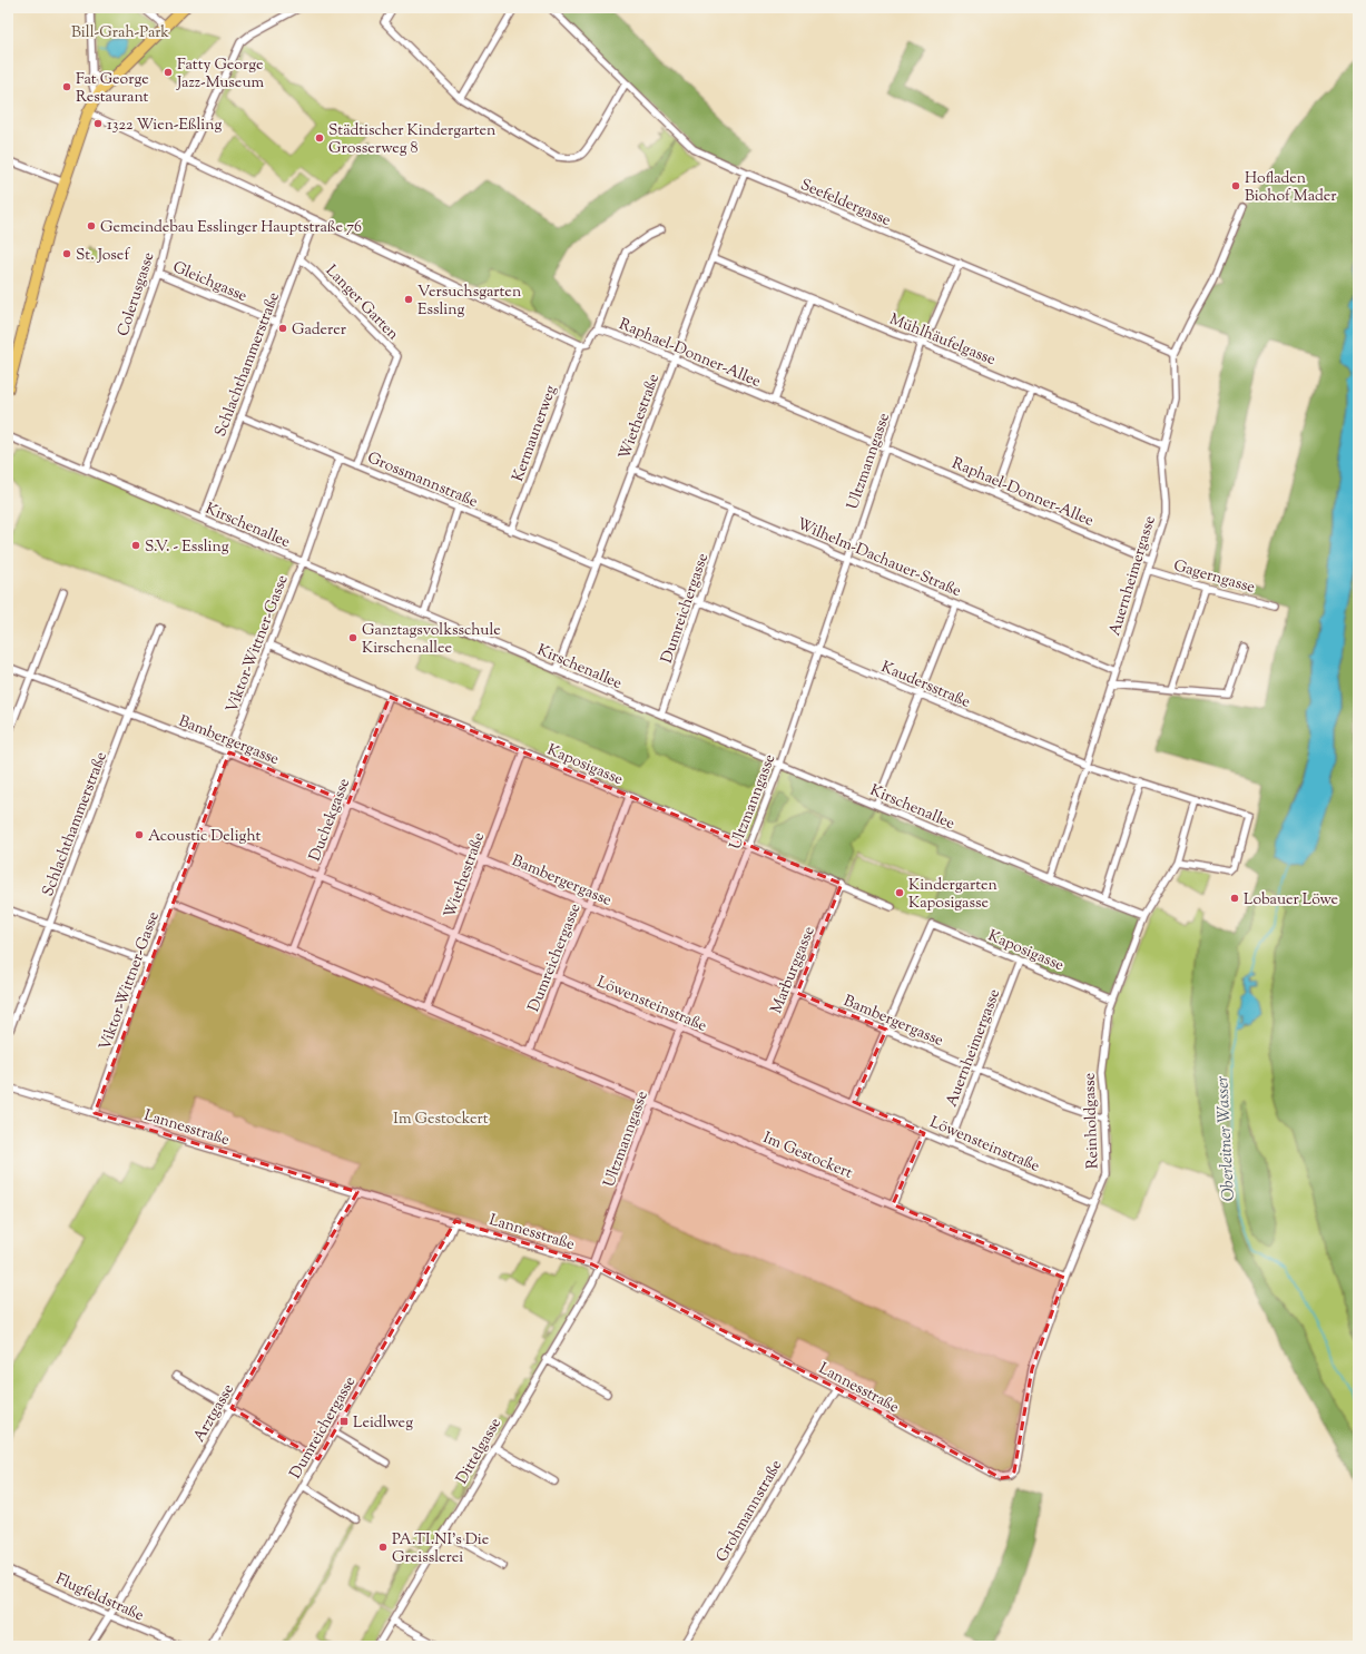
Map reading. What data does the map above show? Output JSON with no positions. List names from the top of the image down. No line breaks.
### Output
{"streets":{"street":["Seefeldergasse","Gleichgasse","Colerusgasse","Langer Garten","Mühlhäufelgasse","Raphael-Donner-Allee","Schlachthammerstraße","Wiethestraße","Kermaunerweg","Ultzmanngasse","Grossmannstraße","Kirschenallee","Wilhelm-Dachauer-Straße","Auernheimergasse","Gagerngasse","Dumreichergasse","Viktor-Wittner-Gasse","Kaudersstraße","Bambergergasse","Kaposigasse","Duchekgasse","Marburggasse","Löwensteinstraße","Reinholdgasse","Lannesstraße","Im Gestockert","Arztgasse","Dittelgasse","Grohmannstraße","Flugfeldstraße"]},"crossings":[["Seefeldergasse","Wiethestraße"],["Seefeldergasse","Ultzmanngasse"],["Seefeldergasse","Auernheimergasse"],["Gleichgasse","Colerusgasse"],["Gleichgasse","Schlachthammerstraße"],["Colerusgasse","Kirschenallee"],["Langer Garten","Schlachthammerstraße"],["Langer Garten","Grossmannstraße"],["Mühlhäufelgasse","Wiethestraße"],["Mühlhäufelgasse","Ultzmanngasse"],["Mühlhäufelgasse","Auernheimergasse"],["Raphael-Donner-Allee","Wiethestraße"],["Raphael-Donner-Allee","Kermaunerweg"],["Raphael-Donner-Allee","Ultzmanngasse"],["Raphael-Donner-Allee","Auernheimergasse"],["Schlachthammerstraße","Grossmannstraße"],["Schlachthammerstraße","Kirschenallee"],["Schlachthammerstraße","Bambergergasse"],["Wiethestraße","Grossmannstraße"],["Wiethestraße","Kirschenallee"],["Wiethestraße","Wilhelm-Dachauer-Straße"],["Wiethestraße","Kaudersstraße"],["Wiethestraße","Bambergergasse"],["Wiethestraße","Kaposigasse"],["Wiethestraße","Löwensteinstraße"],["Wiethestraße","Im Gestockert"],["Kermaunerweg","Grossmannstraße"],["Ultzmanngasse","Kirschenallee"],["Ultzmanngasse","Wilhelm-Dachauer-Straße"],["Ultzmanngasse","Kaudersstraße"],["Ultzmanngasse","Bambergergasse"],["Ultzmanngasse","Kaposigasse"],["Ultzmanngasse","Löwensteinstraße"],["Ultzmanngasse","Lannesstraße"],["Ultzmanngasse","Im Gestockert"],["Grossmannstraße","Viktor-Wittner-Gasse"],["Kirschenallee","Auernheimergasse"],["Kirschenallee","Dumreichergasse"],["Kirschenallee","Viktor-Wittner-Gasse"],["Kirschenallee","Reinholdgasse"],["Wilhelm-Dachauer-Straße","Auernheimergasse"],["Wilhelm-Dachauer-Straße","Dumreichergasse"],["Auernheimergasse","Gagerngasse"],["Auernheimergasse","Kaudersstraße"],["Auernheimergasse","Bambergergasse"],["Auernheimergasse","Kaposigasse"],["Auernheimergasse","Löwensteinstraße"],["Dumreichergasse","Kaudersstraße"],["Dumreichergasse","Bambergergasse"],["Dumreichergasse","Kaposigasse"],["Dumreichergasse","Löwensteinstraße"],["Dumreichergasse","Lannesstraße"],["Dumreichergasse","Im Gestockert"],["Viktor-Wittner-Gasse","Bambergergasse"],["Viktor-Wittner-Gasse","Kaposigasse"],["Viktor-Wittner-Gasse","Löwensteinstraße"],["Viktor-Wittner-Gasse","Lannesstraße"],["Viktor-Wittner-Gasse","Im Gestockert"],["Kaudersstraße","Reinholdgasse"],["Bambergergasse","Kaposigasse"],["Bambergergasse","Duchekgasse"],["Bambergergasse","Marburggasse"],["Bambergergasse","Reinholdgasse"],["Kaposigasse","Duchekgasse"],["Kaposigasse","Marburggasse"],["Kaposigasse","Reinholdgasse"],["Duchekgasse","Löwensteinstraße"],["Duchekgasse","Im Gestockert"],["Marburggasse","Löwensteinstraße"],["Löwensteinstraße","Reinholdgasse"],["Reinholdgasse","Lannesstraße"],["Reinholdgasse","Im Gestockert"],["Lannesstraße","Arztgasse"],["Lannesstraße","Dittelgasse"],["Lannesstraße","Grohmannstraße"],["Arztgasse","Flugfeldstraße"]],"water":["Oberleitner Wasser"],"parks":["Bill-Grah-Park","Im Gestockert"],"places":{"other":["Fatty George Jazz-Museum","Fat George Restaurant","1322 Wien-Eßling","Städtischer Kindergarten Grosserweg 8","Hofladen Biohof Mader","Gemeindebau Esslinger Hauptstraße 76","St. Josef","Versuchsgarten Essling","Gaderer","S.V. - Essling","Ganztagsvolksschule Kirschenallee","Acoustic Delight","Kindergarten Kaposigasse","Lobauer Löwe","PA.TI.NI's Die Greisslerei"],"transit":["Leidlweg"]}}
